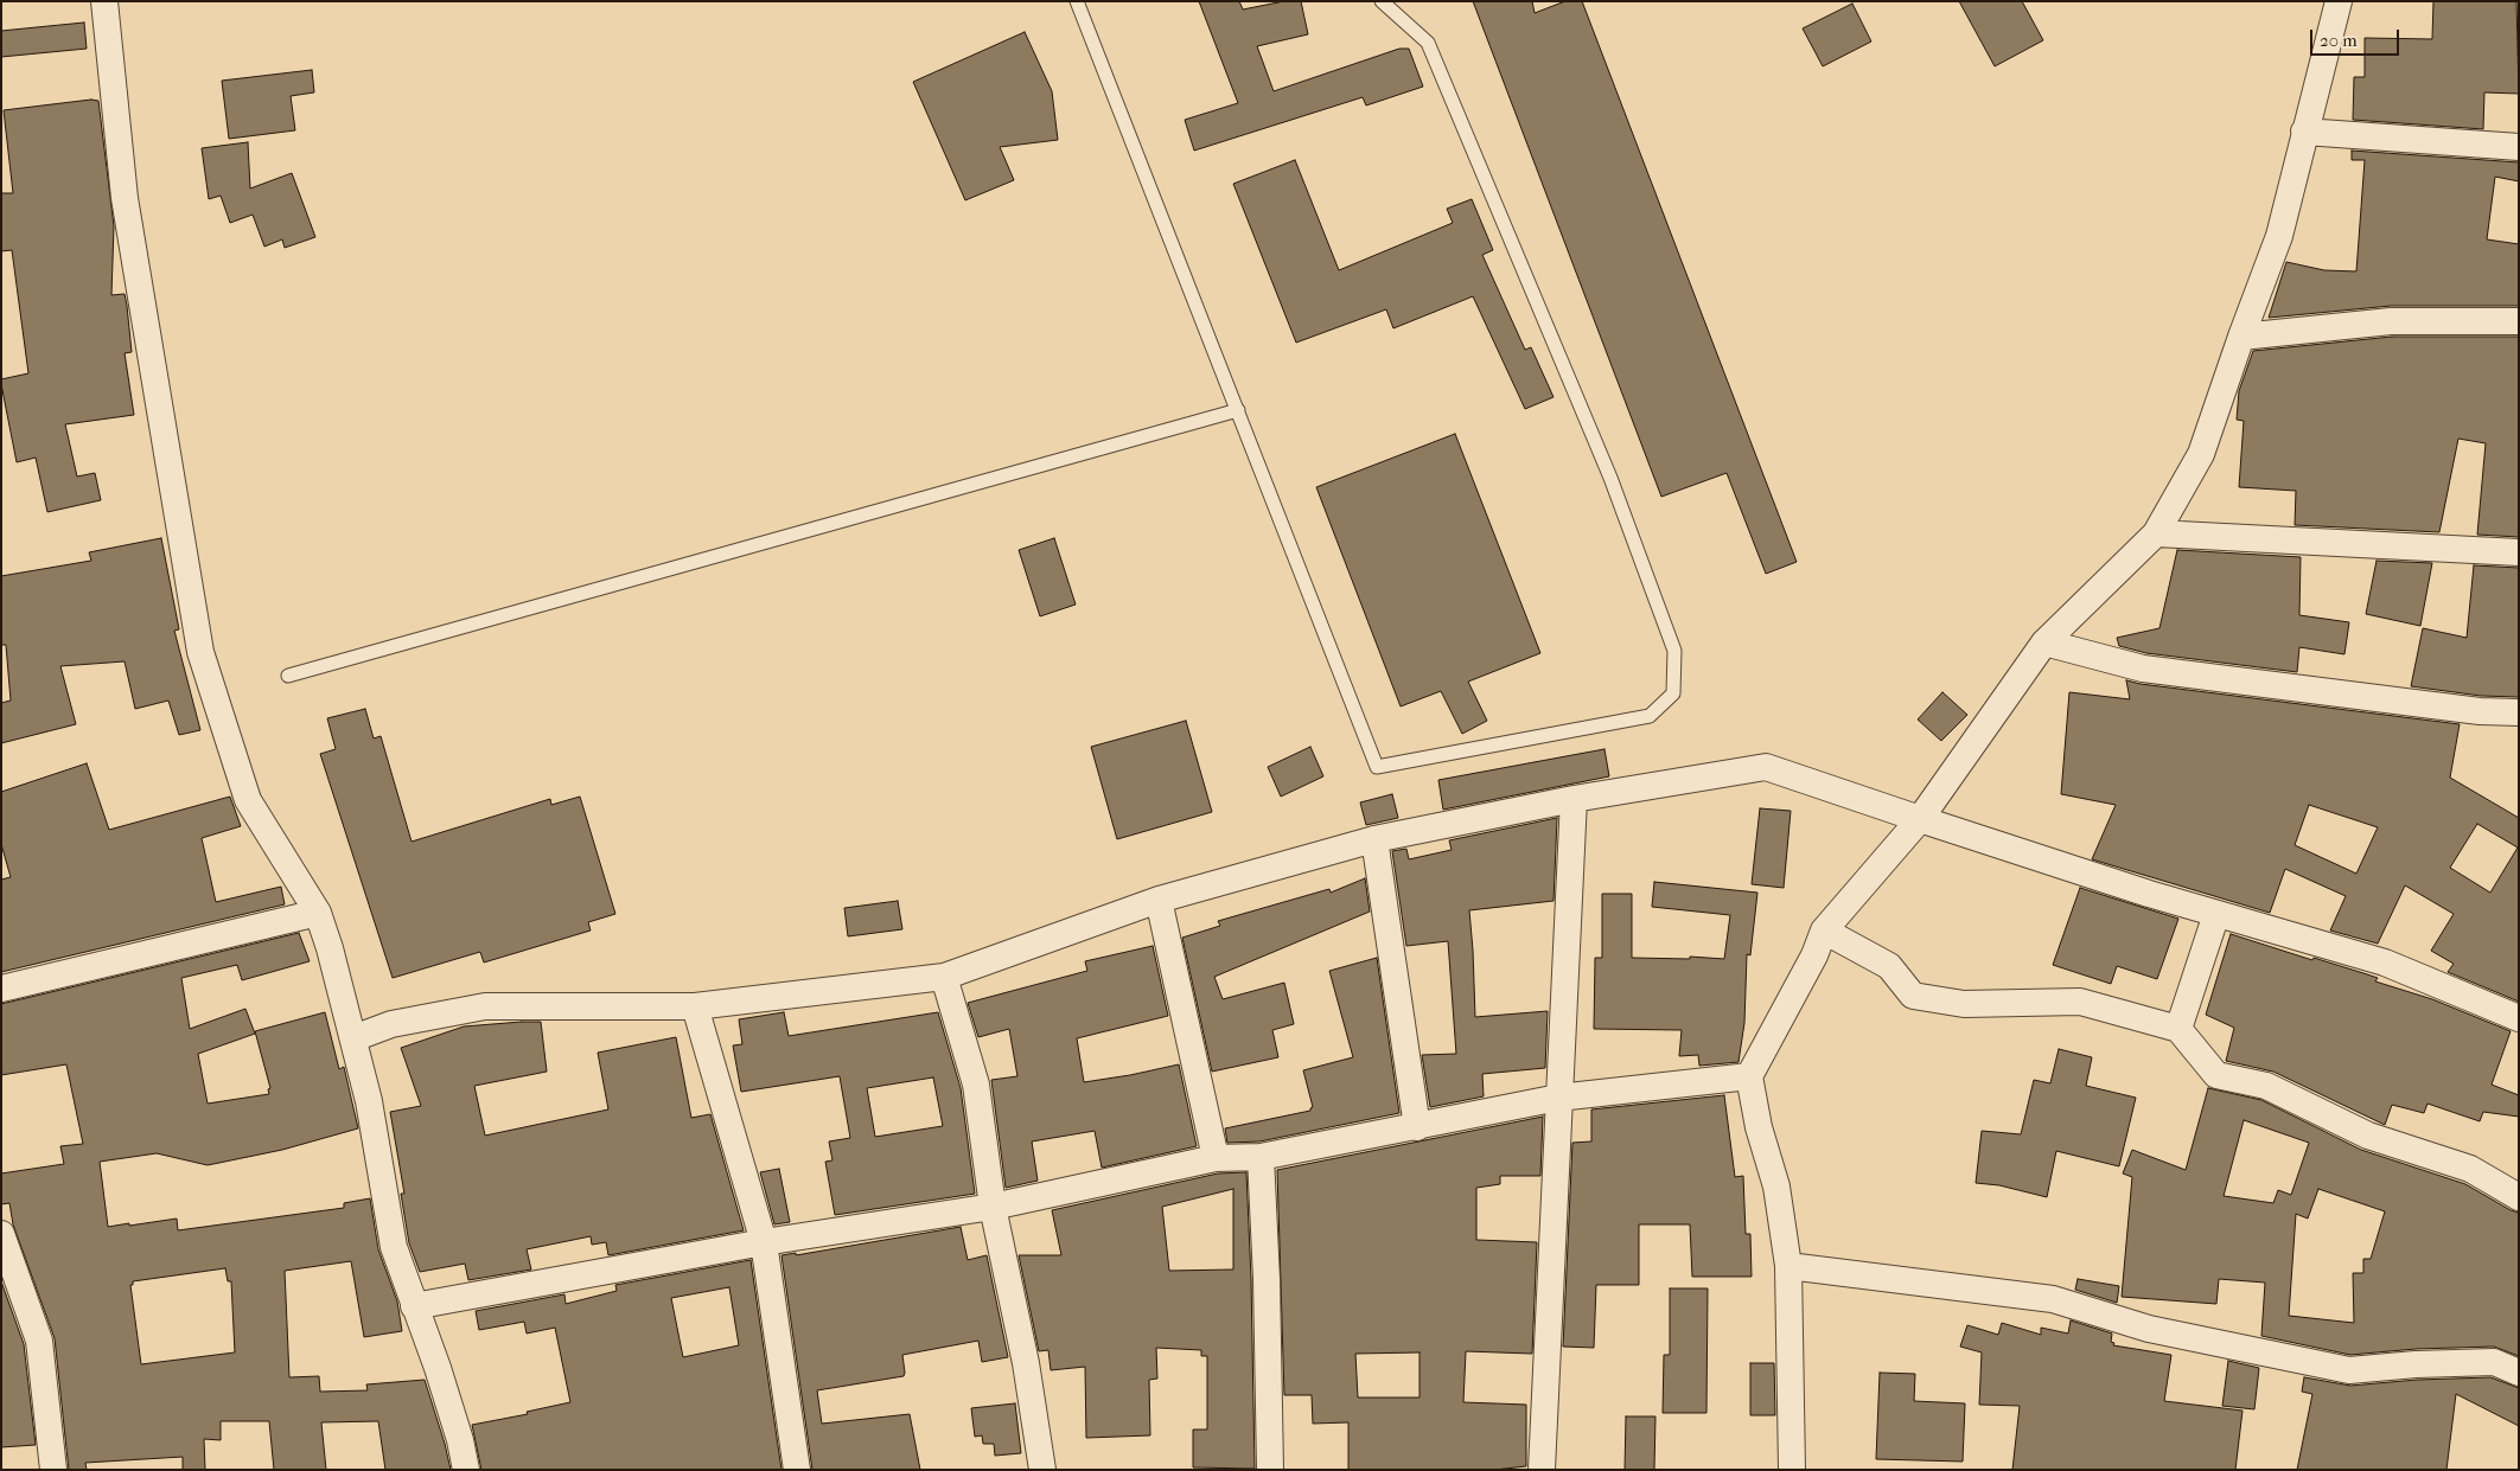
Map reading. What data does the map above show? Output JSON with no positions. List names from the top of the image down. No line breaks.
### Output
{"scale_bar":"20 m"}
